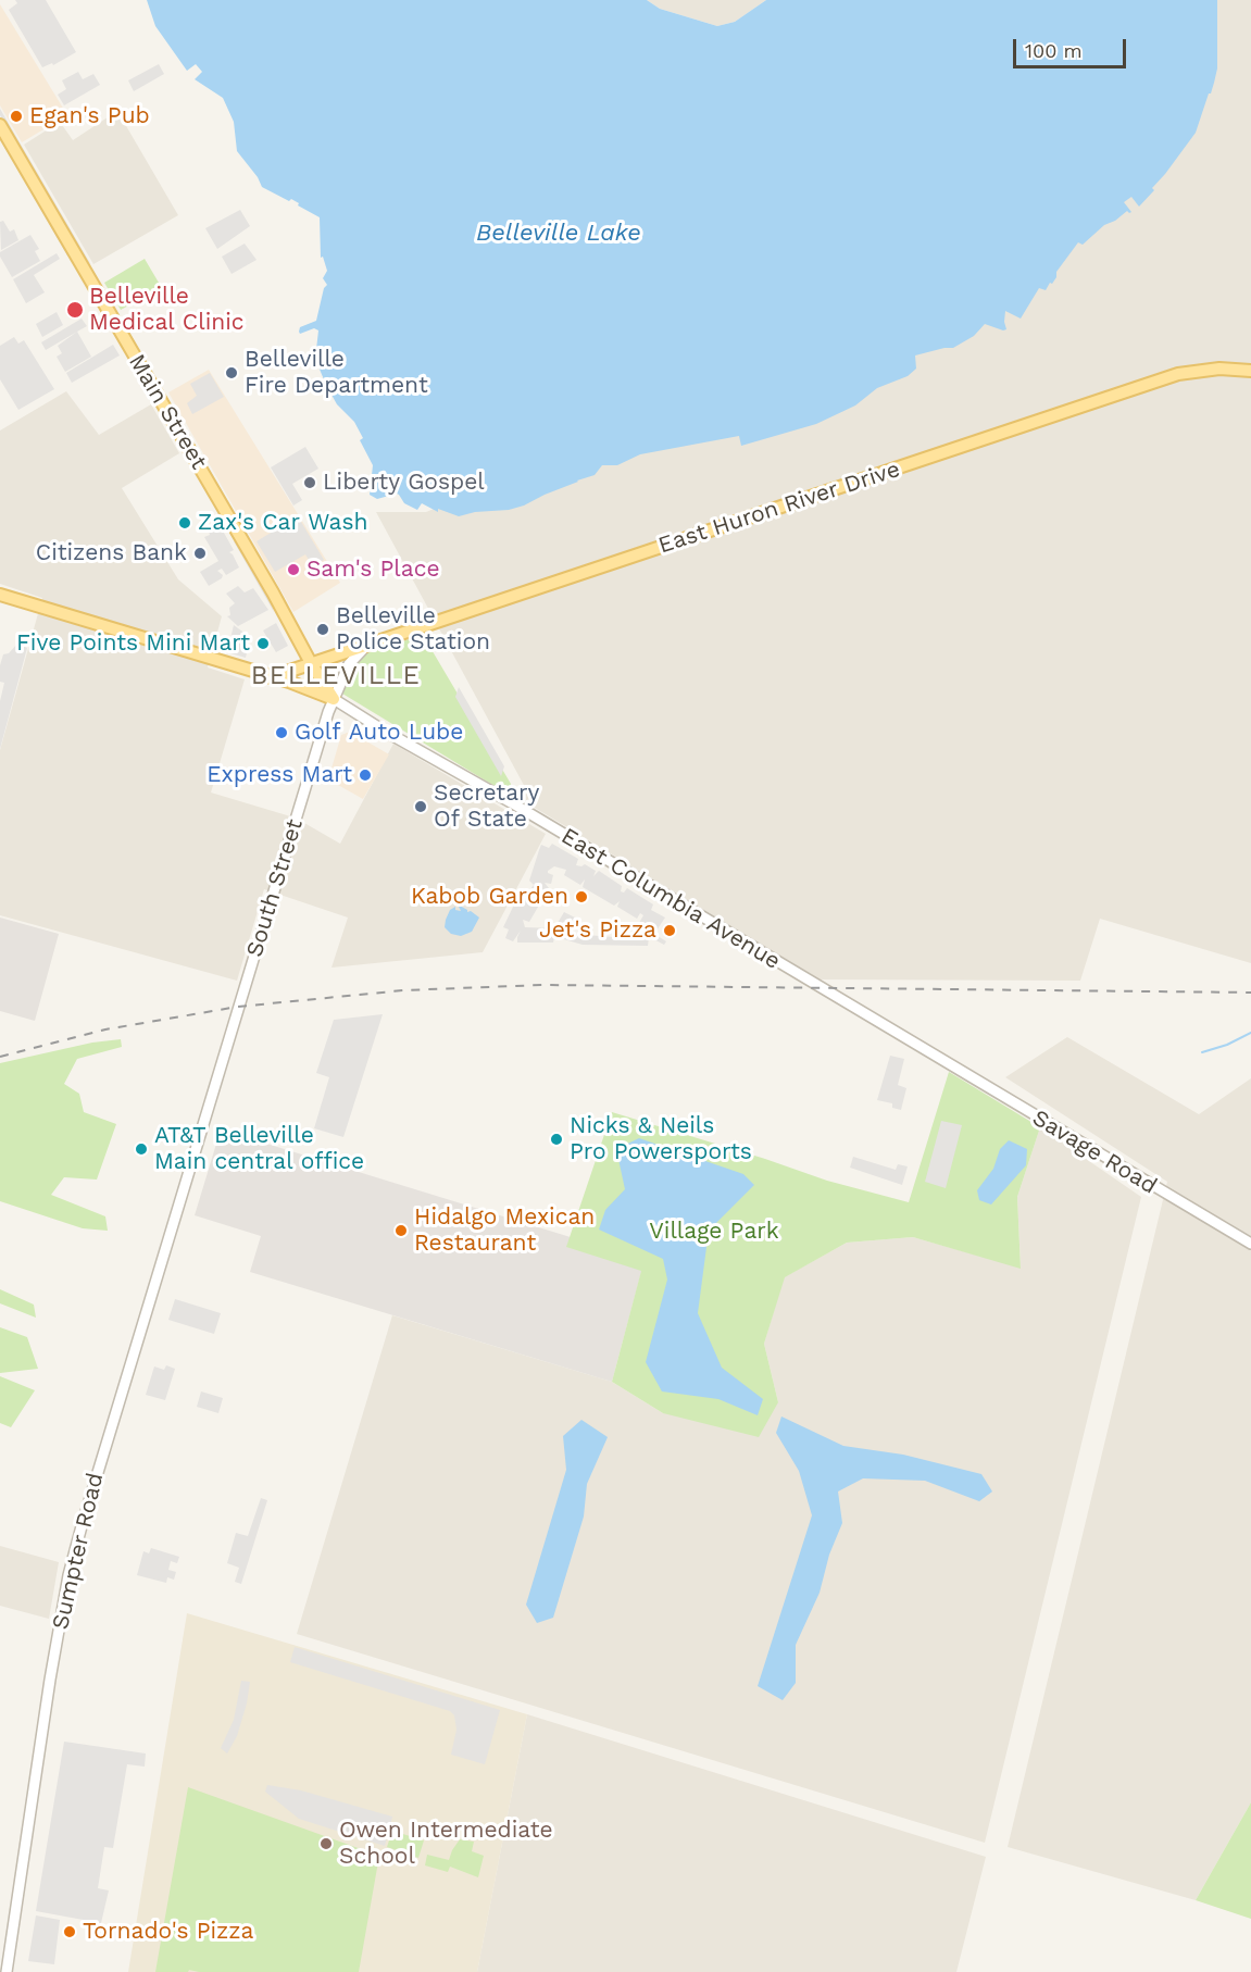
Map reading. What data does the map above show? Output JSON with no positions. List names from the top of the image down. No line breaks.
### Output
{"streets":{"main road":["Main Street","East Huron River Drive"],"street":["South Street","East Columbia Avenue","Savage Road","Sumpter Road"]},"crossings":[["Main Street","East Huron River Drive"],["Main Street","South Street"],["Main Street","East Columbia Avenue"],["East Huron River Drive","South Street"],["South Street","East Columbia Avenue"],["South Street","Sumpter Road"],["East Columbia Avenue","Savage Road"]],"districts":["BELLEVILLE"],"water":["Belleville Lake"],"parks":["Village Park"],"places":["Egan's Pub","Belleville Medical Clinic","Belleville Fire Department","Liberty Gospel","Zax's Car Wash","Citizens Bank","Sam's Place","Belleville Police Station","Five Points Mini Mart","Golf Auto Lube","Express Mart","Secretary Of State","Kabob Garden","Jet's Pizza","Nicks & Neils Pro Powersports","AT&T Belleville Main central office","Hidalgo Mexican Restaurant","Owen Intermediate School","Tornado's Pizza"],"scale_bar":"100 m"}
